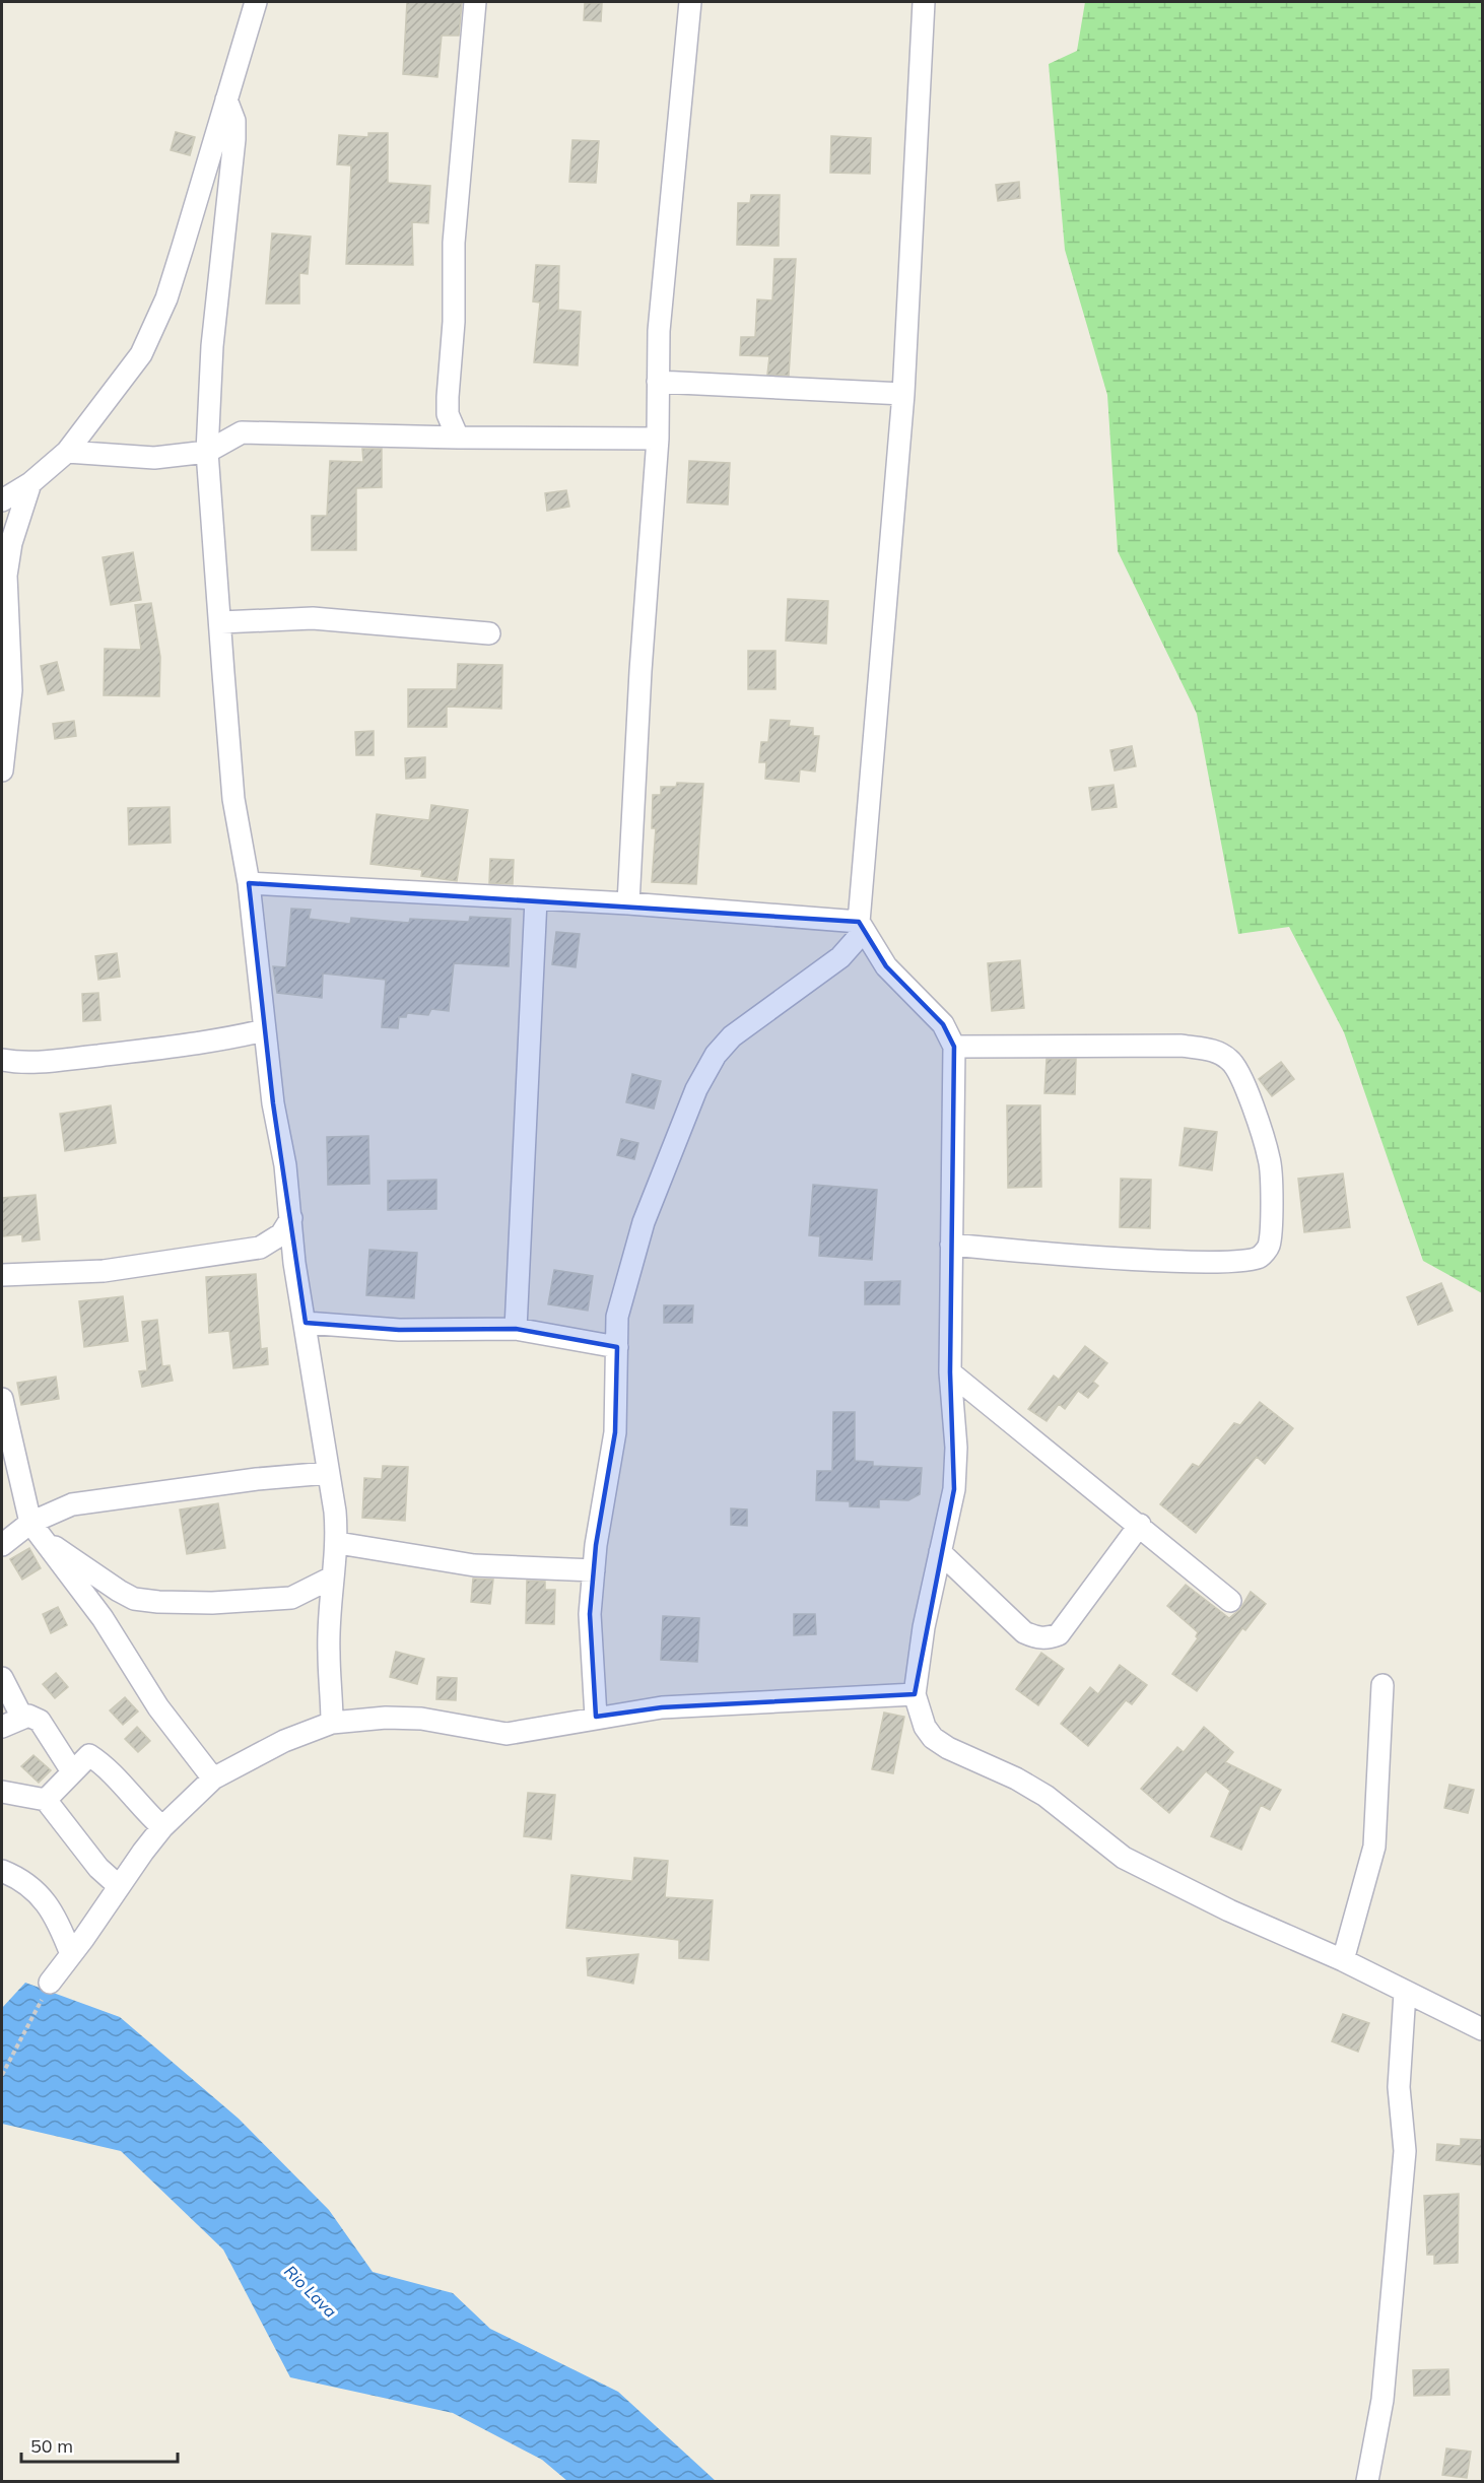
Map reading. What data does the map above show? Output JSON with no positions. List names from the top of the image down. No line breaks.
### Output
{"water":["Rio Lava"],"scale_bar":"50 m"}
